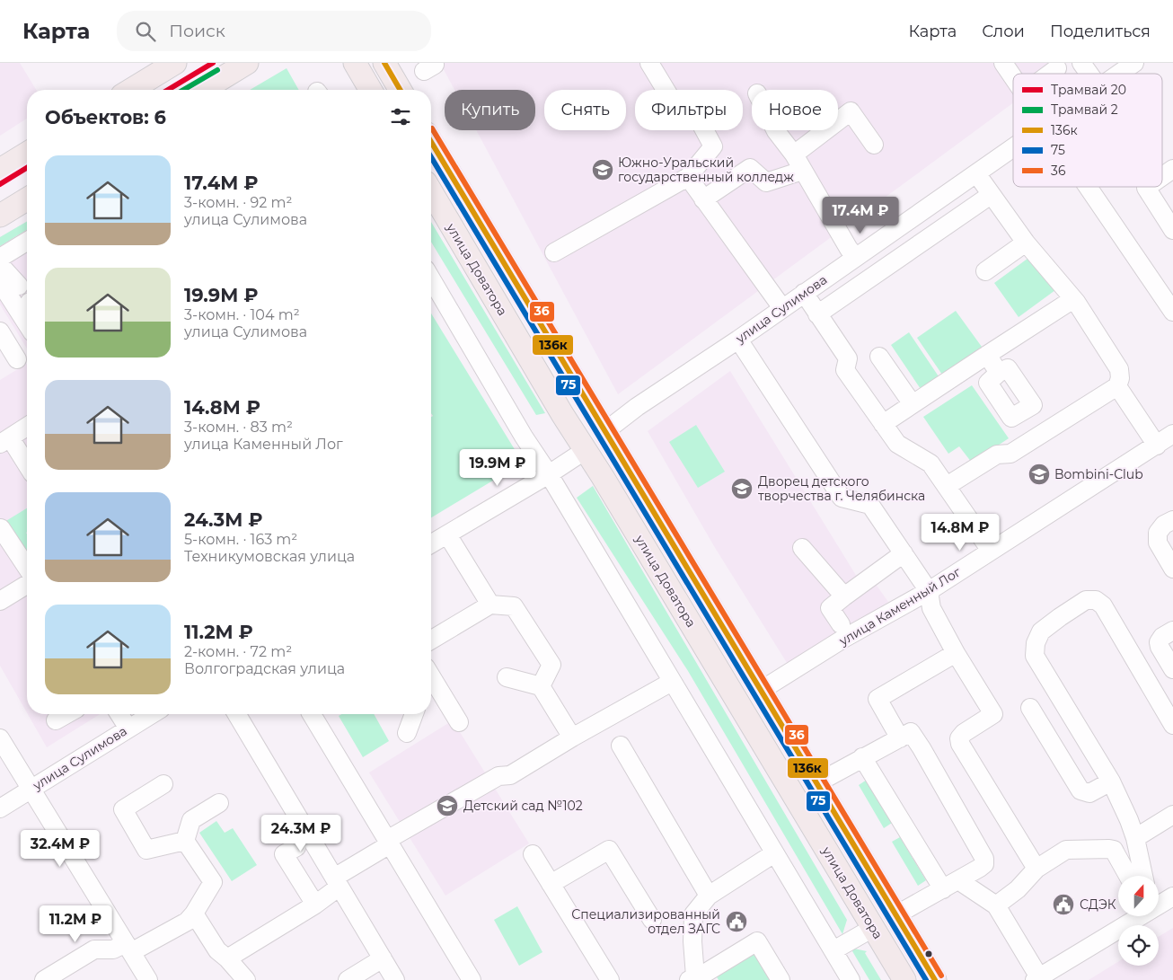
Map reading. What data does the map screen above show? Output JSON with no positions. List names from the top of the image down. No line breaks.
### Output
{"streets":{"main road":["улица Доватора","улица Сулимова"],"street":["улица Каменный Лог"]},"crossings":[["улица Доватора","улица Сулимова"],["улица Доватора","улица Каменный Лог"]],"places":{"school or university":["Южно-Уральский государственный колледж","Bombini-Club","Дворец детского творчества г. Челябинска","Детский сад №102"],"public building":["СДЭК","Специализированный отдел ЗАГС"]},"lines":["tram line 20","transit line 136к","tram line 2","transit line 36","transit line 75"],"legend":["Трамвай 20","Трамвай 2","136к","75","36"],"north":"top","page":{"header":"Карта","search":"Поиск","nav":["Карта","Слои","Поделиться"],"chip":["Купить","Снять","Фильтры","Новое"],"heading":"Объектов: 6","list":[{"name":"17.4M ₽","note":"3-комн. · 92 m² · улица Сулимова"},{"name":"19.9M ₽","note":"3-комн. · 104 m² · улица Сулимова"},{"name":"14.8M ₽","note":"3-комн. · 83 m² · улица Каменный Лог"},{"name":"24.3M ₽","note":"5-комн. · 163 m² · Техникумовская улица"},{"name":"11.2M ₽","note":"2-комн. · 72 m² · Волгоградская улица"}],"price":["17.4M ₽","19.9M ₽","14.8M ₽","24.3M ₽","32.4M ₽","11.2M ₽"]}}
